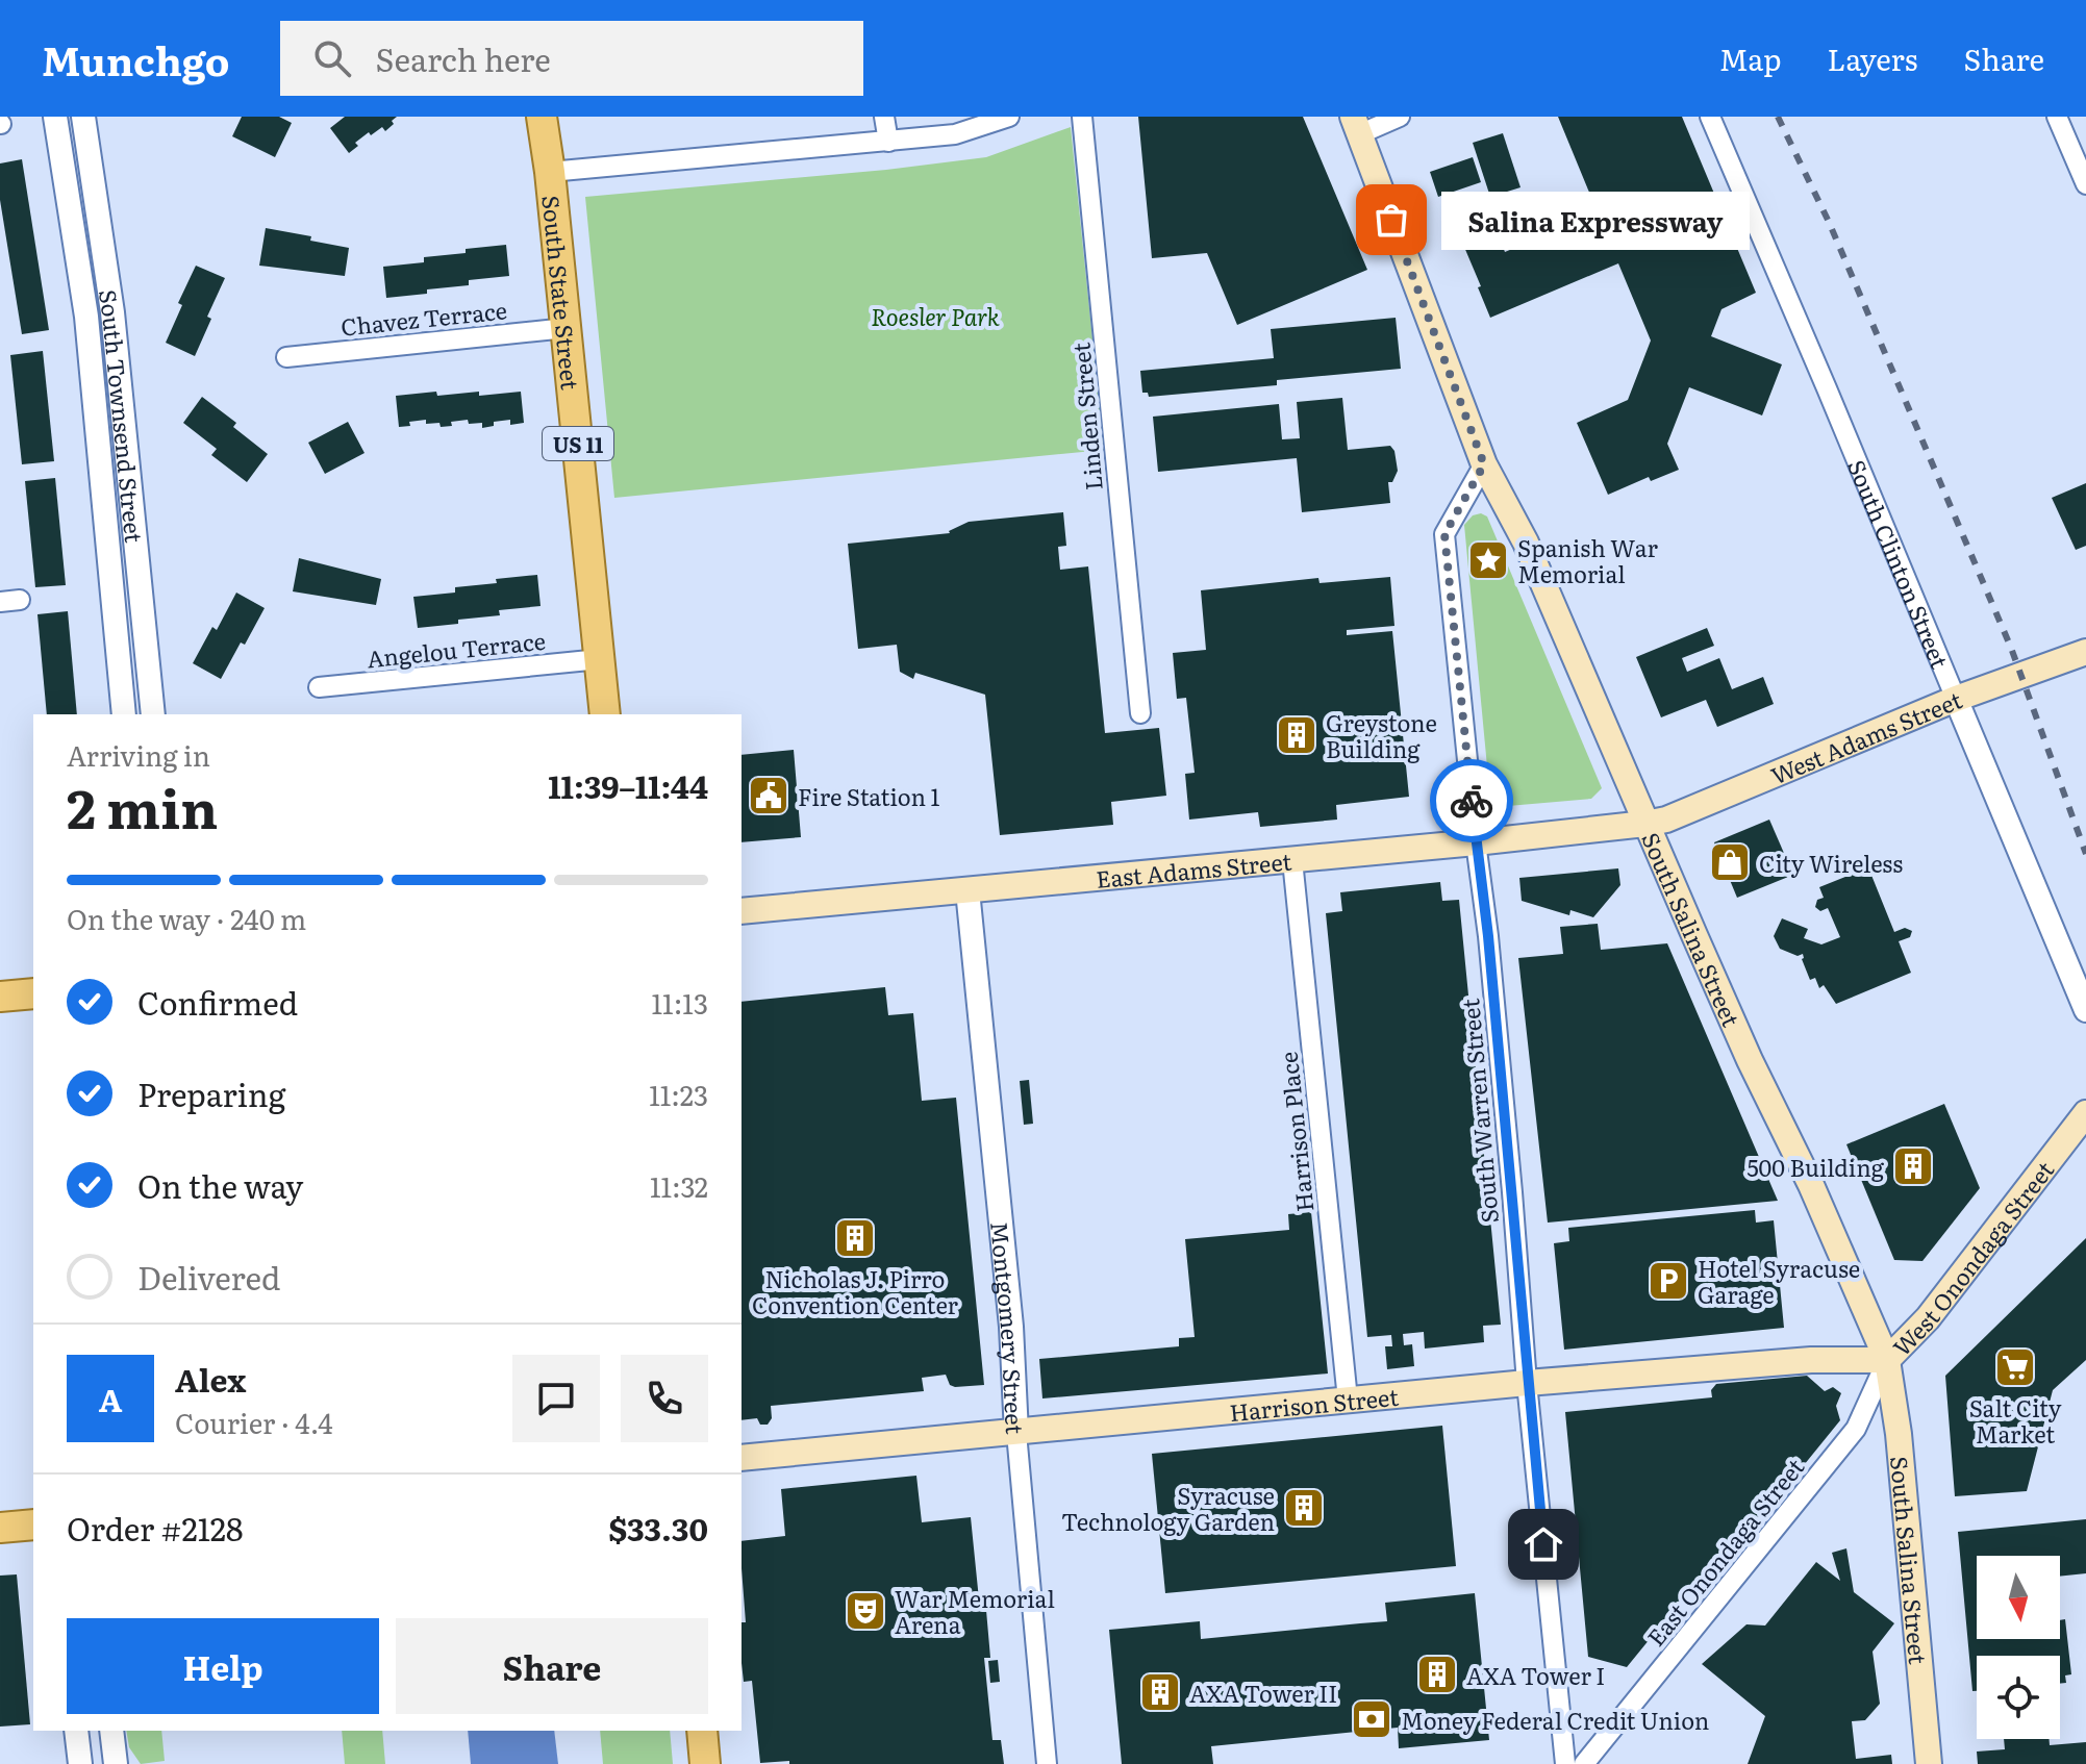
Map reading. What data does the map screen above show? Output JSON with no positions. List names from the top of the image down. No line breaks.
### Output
{"streets":{"main road":["South State Street","US 11","West Adams Street","East Adams Street","South Salina Street","West Onondaga Street","Harrison Street"],"street":["Chavez Terrace","South Townsend Street","Linden Street","South Clinton Street","Angelou Terrace","South Warren Street","Harrison Place","Montgomery Street","East Onondaga Street"]},"crossings":[["South State Street","Chavez Terrace"],["South State Street","Angelou Terrace"],["South Clinton Street","West Adams Street"],["West Adams Street","East Adams Street"],["West Adams Street","South Salina Street"],["East Adams Street","South Salina Street"],["East Adams Street","South Warren Street"],["East Adams Street","Harrison Place"],["East Adams Street","Montgomery Street"],["South Salina Street","South Warren Street"],["South Salina Street","West Onondaga Street"],["South Salina Street","Harrison Street"],["South Salina Street","East Onondaga Street"],["South Warren Street","Harrison Street"],["Harrison Place","Harrison Street"],["West Onondaga Street","Harrison Street"],["West Onondaga Street","East Onondaga Street"],["Montgomery Street","Harrison Street"],["Harrison Street","East Onondaga Street"]],"parks":["Roesler Park"],"places":{"other":["Salina Expressway"],"place":["Spanish War Memorial"],"building":["Greystone Building","500 Building","Nicholas J. Pirro Convention Center","Syracuse Technology Garden","AXA Tower I","AXA Tower II"],"public building":["Fire Station 1"],"shop":["City Wireless"],"parking":["Hotel Syracuse Garage"],"supermarket":["Salt City Market"],"theatre":["War Memorial Arena"],"bank":["Money Federal Credit Union"]},"north":"bottom","page":{"header":"Munchgo","search":"Search here","nav":["Map","Layers","Share"],"bubble":"Salina Expressway","heading":["2 min","Arriving in","11:39–11:44"],"panel":["Alex","Courier · 4.4","Order #2128","$33.30"],"bar":"On the way · 240 m","list":[["Confirmed","11:13"],["Preparing","11:23"],["On the way","11:32"],"Delivered"],"round":"A","buttons":["Help","Share"]}}
